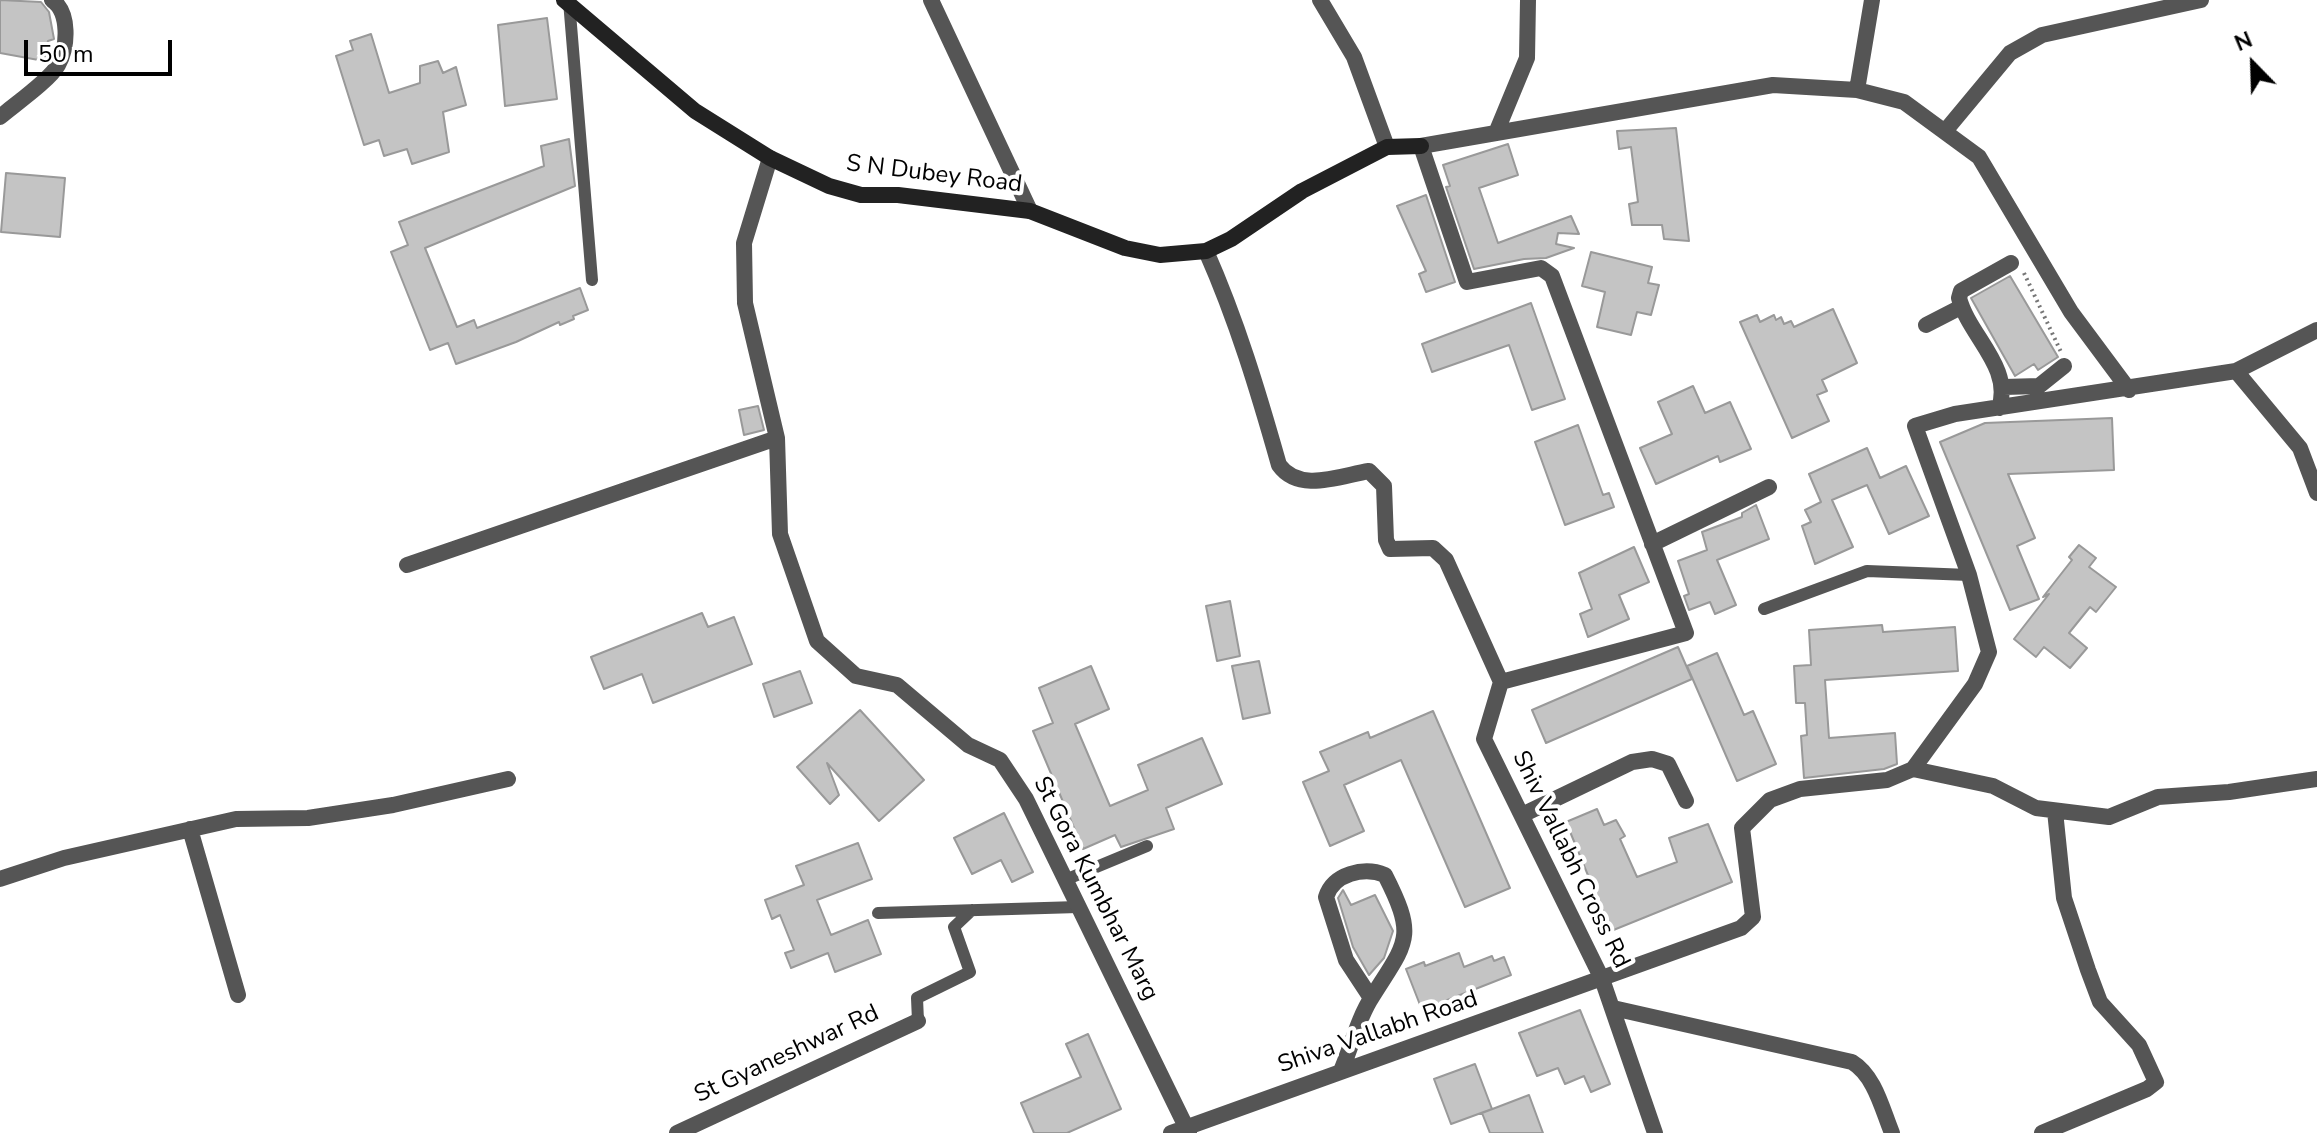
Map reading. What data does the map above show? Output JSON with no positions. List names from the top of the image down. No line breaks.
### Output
{"streets":{"street":["S N Dubey Road","Shiv Vallabh Cross Rd","St Gora Kumbhar Marg","Shiva Vallabh Road","St Gyaneshwar Rd"]},"crossings":[["S N Dubey Road","St Gora Kumbhar Marg"],["Shiv Vallabh Cross Rd","Shiva Vallabh Road"],["St Gora Kumbhar Marg","Shiva Vallabh Road"]],"scale_bar":"50 m","north":"top left"}
